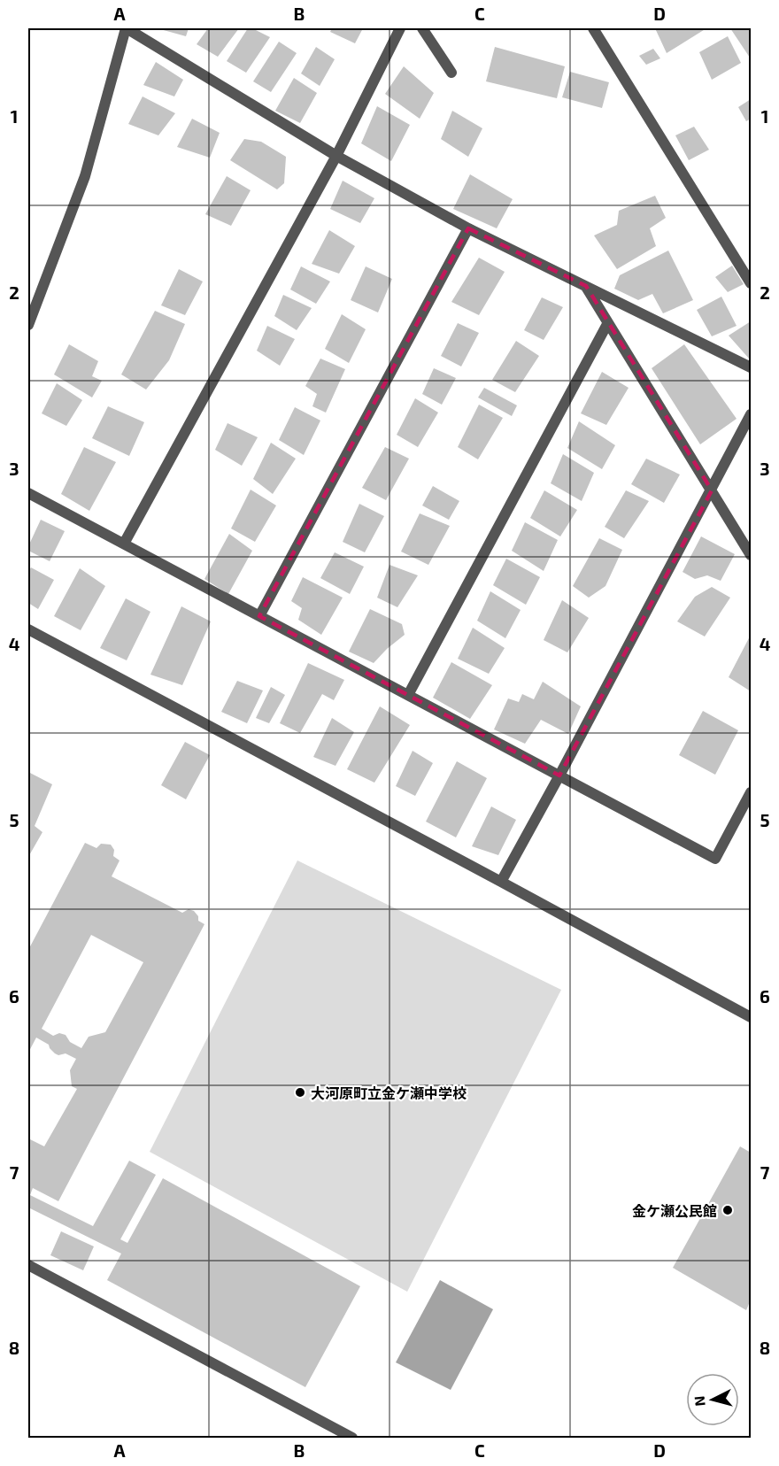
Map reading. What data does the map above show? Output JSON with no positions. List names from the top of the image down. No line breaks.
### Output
{"places":["大河原町立金ケ瀬中学校","金ケ瀬公民館"],"north":"left","grid":{"columns":["A","B","C","D"],"rows":["1","2","3","4","5","6","7","8"]}}
